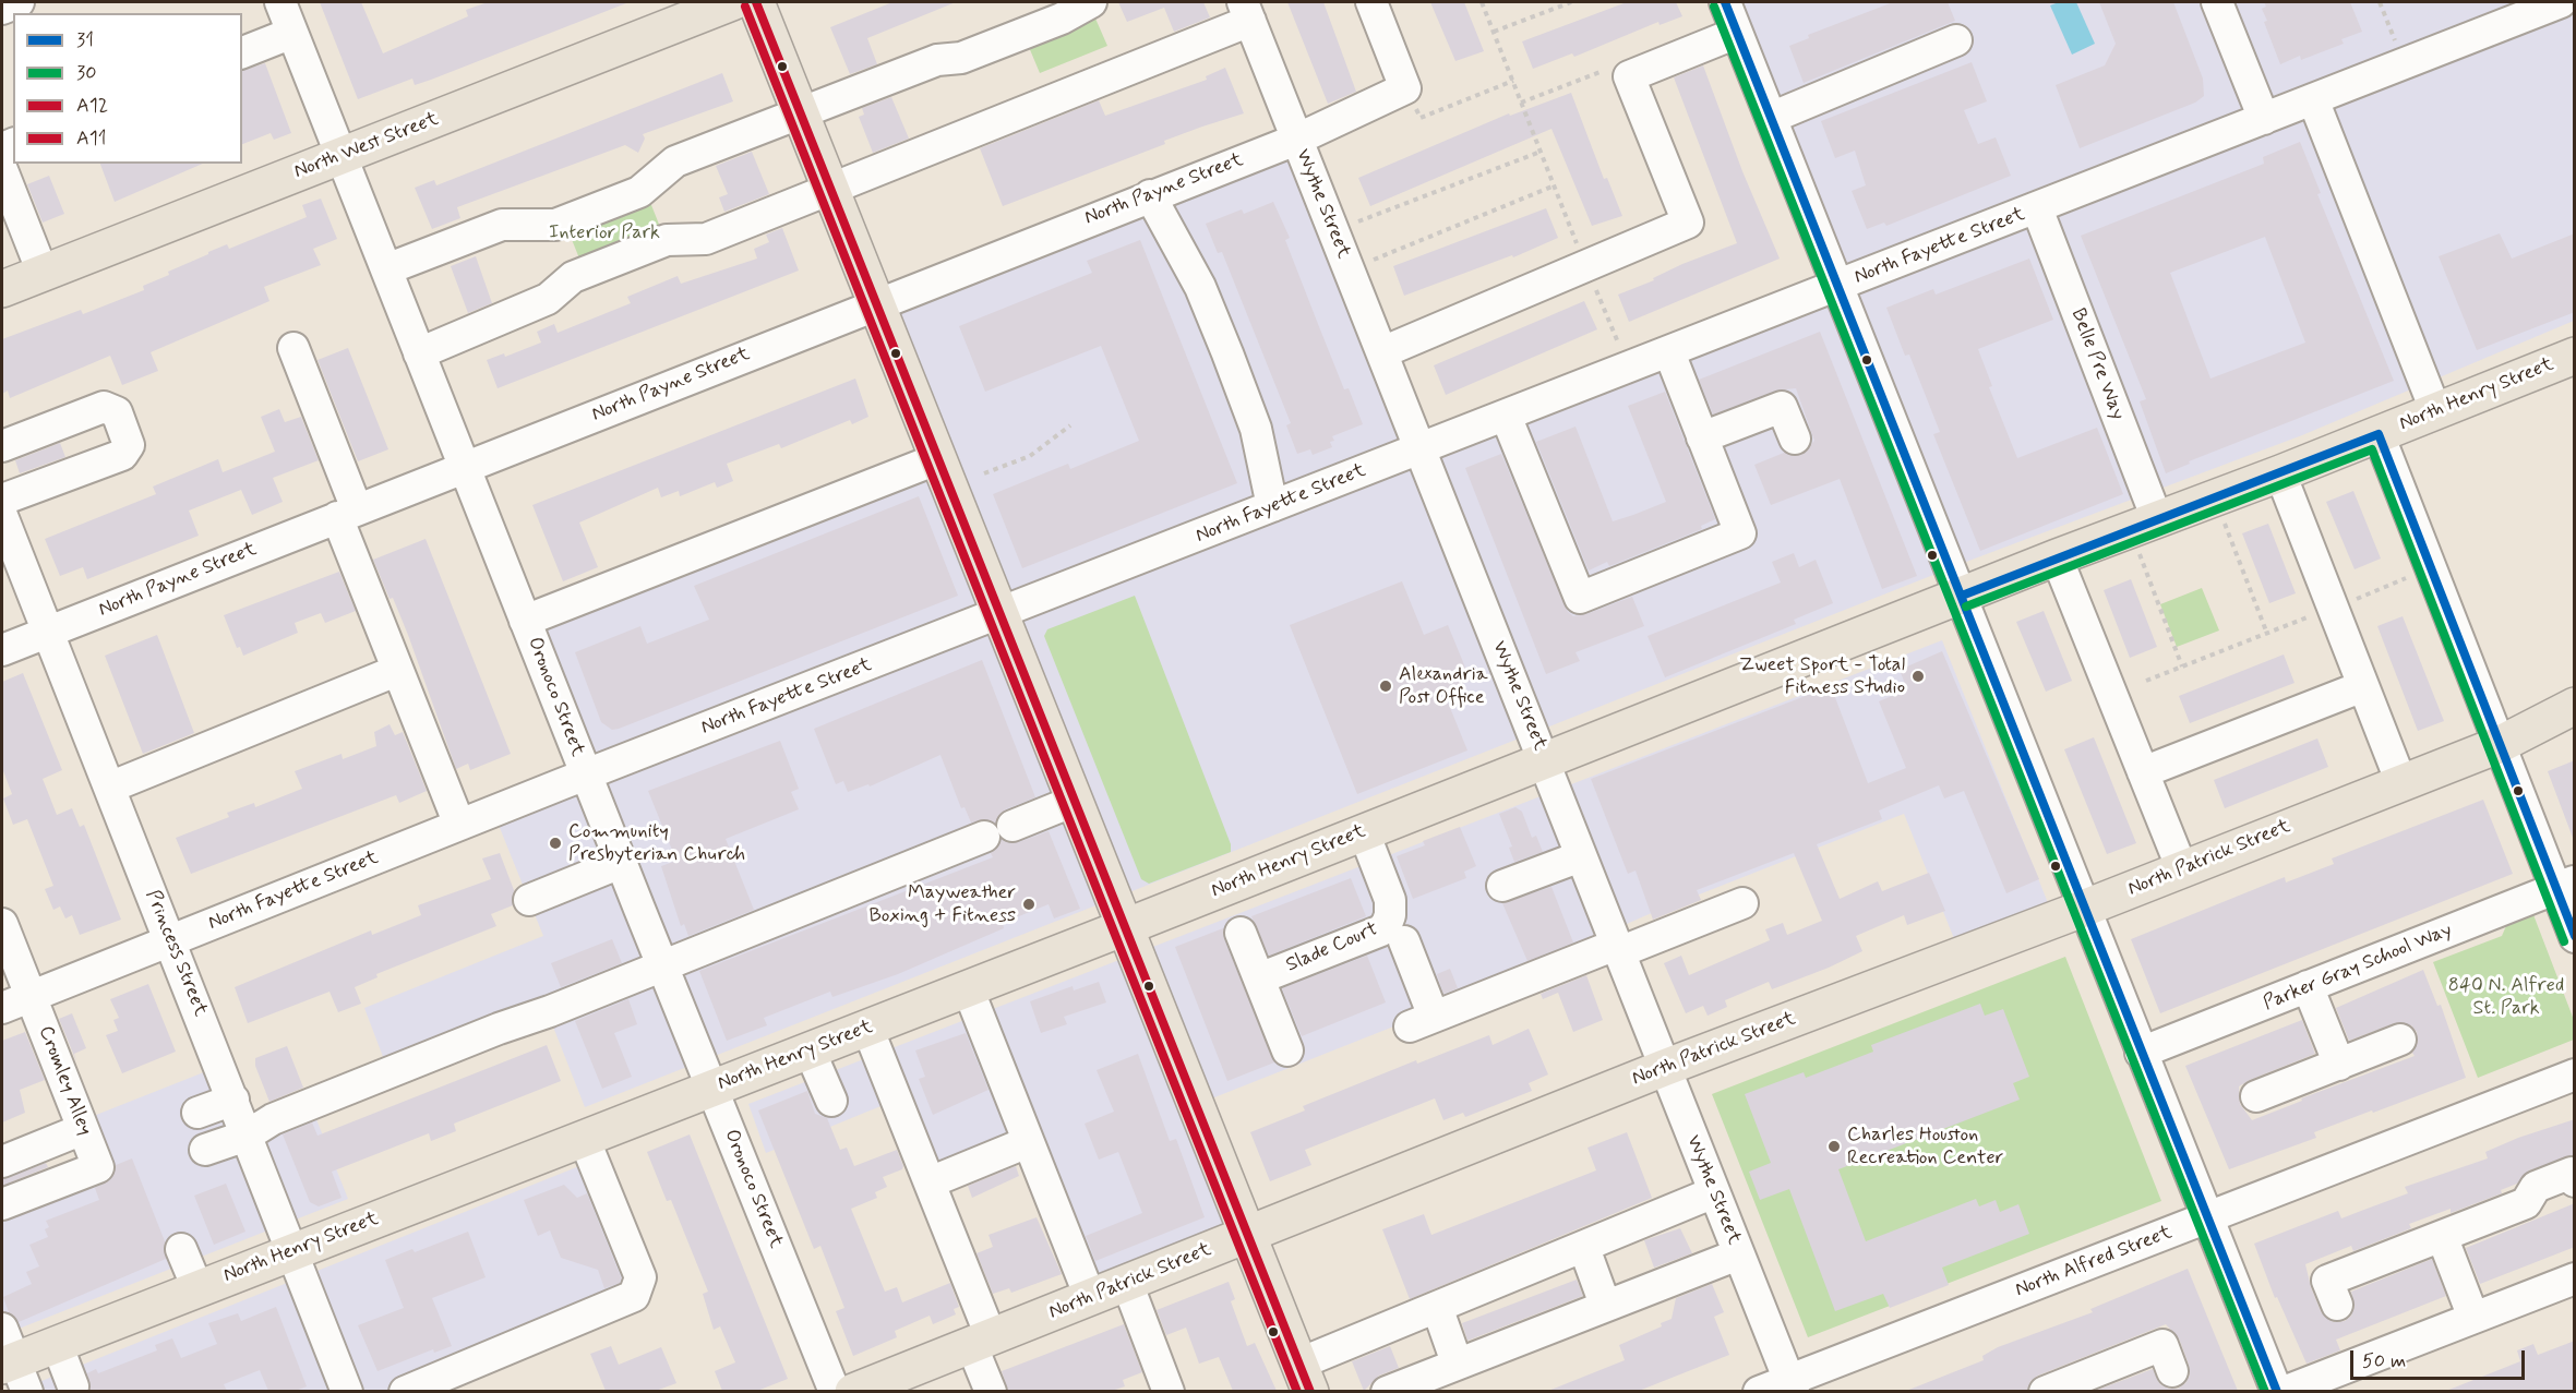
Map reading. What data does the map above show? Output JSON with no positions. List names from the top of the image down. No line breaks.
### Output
{"streets":{"main road":["North West Street","North Henry Street","North Patrick Street"],"street":["North Payne Street","Wythe Street","North Fayette Street","Belle Pre Way","Oronoco Street","Slade Court","Princess Street","Parker Gray School Way","Cromley Alley","North Alfred Street"]},"crossings":[["North West Street","Oronoco Street"],["North Payne Street","Wythe Street"],["North Payne Street","Oronoco Street"],["North Payne Street","Princess Street"],["Wythe Street","North Fayette Street"],["Wythe Street","North Henry Street"],["Wythe Street","North Patrick Street"],["Wythe Street","North Alfred Street"],["North Fayette Street","Belle Pre Way"],["North Fayette Street","Oronoco Street"],["North Fayette Street","Princess Street"],["North Fayette Street","Cromley Alley"],["Belle Pre Way","North Henry Street"],["North Henry Street","Oronoco Street"],["North Henry Street","Slade Court"],["North Henry Street","Princess Street"]],"parks":["Interior Park","840 N. Alfred St. Park"],"places":["Zweet Sport - Total Fitness Studio","Alexandria Post Office","Community Presbyterian Church","Mayweather Boxing + Fitness","Charles Houston Recreation Center"],"lines":["transit line 31","transit line A12","transit line 30","transit line A11"],"legend":["31","30","A12","A11"],"scale_bar":"50 m"}
